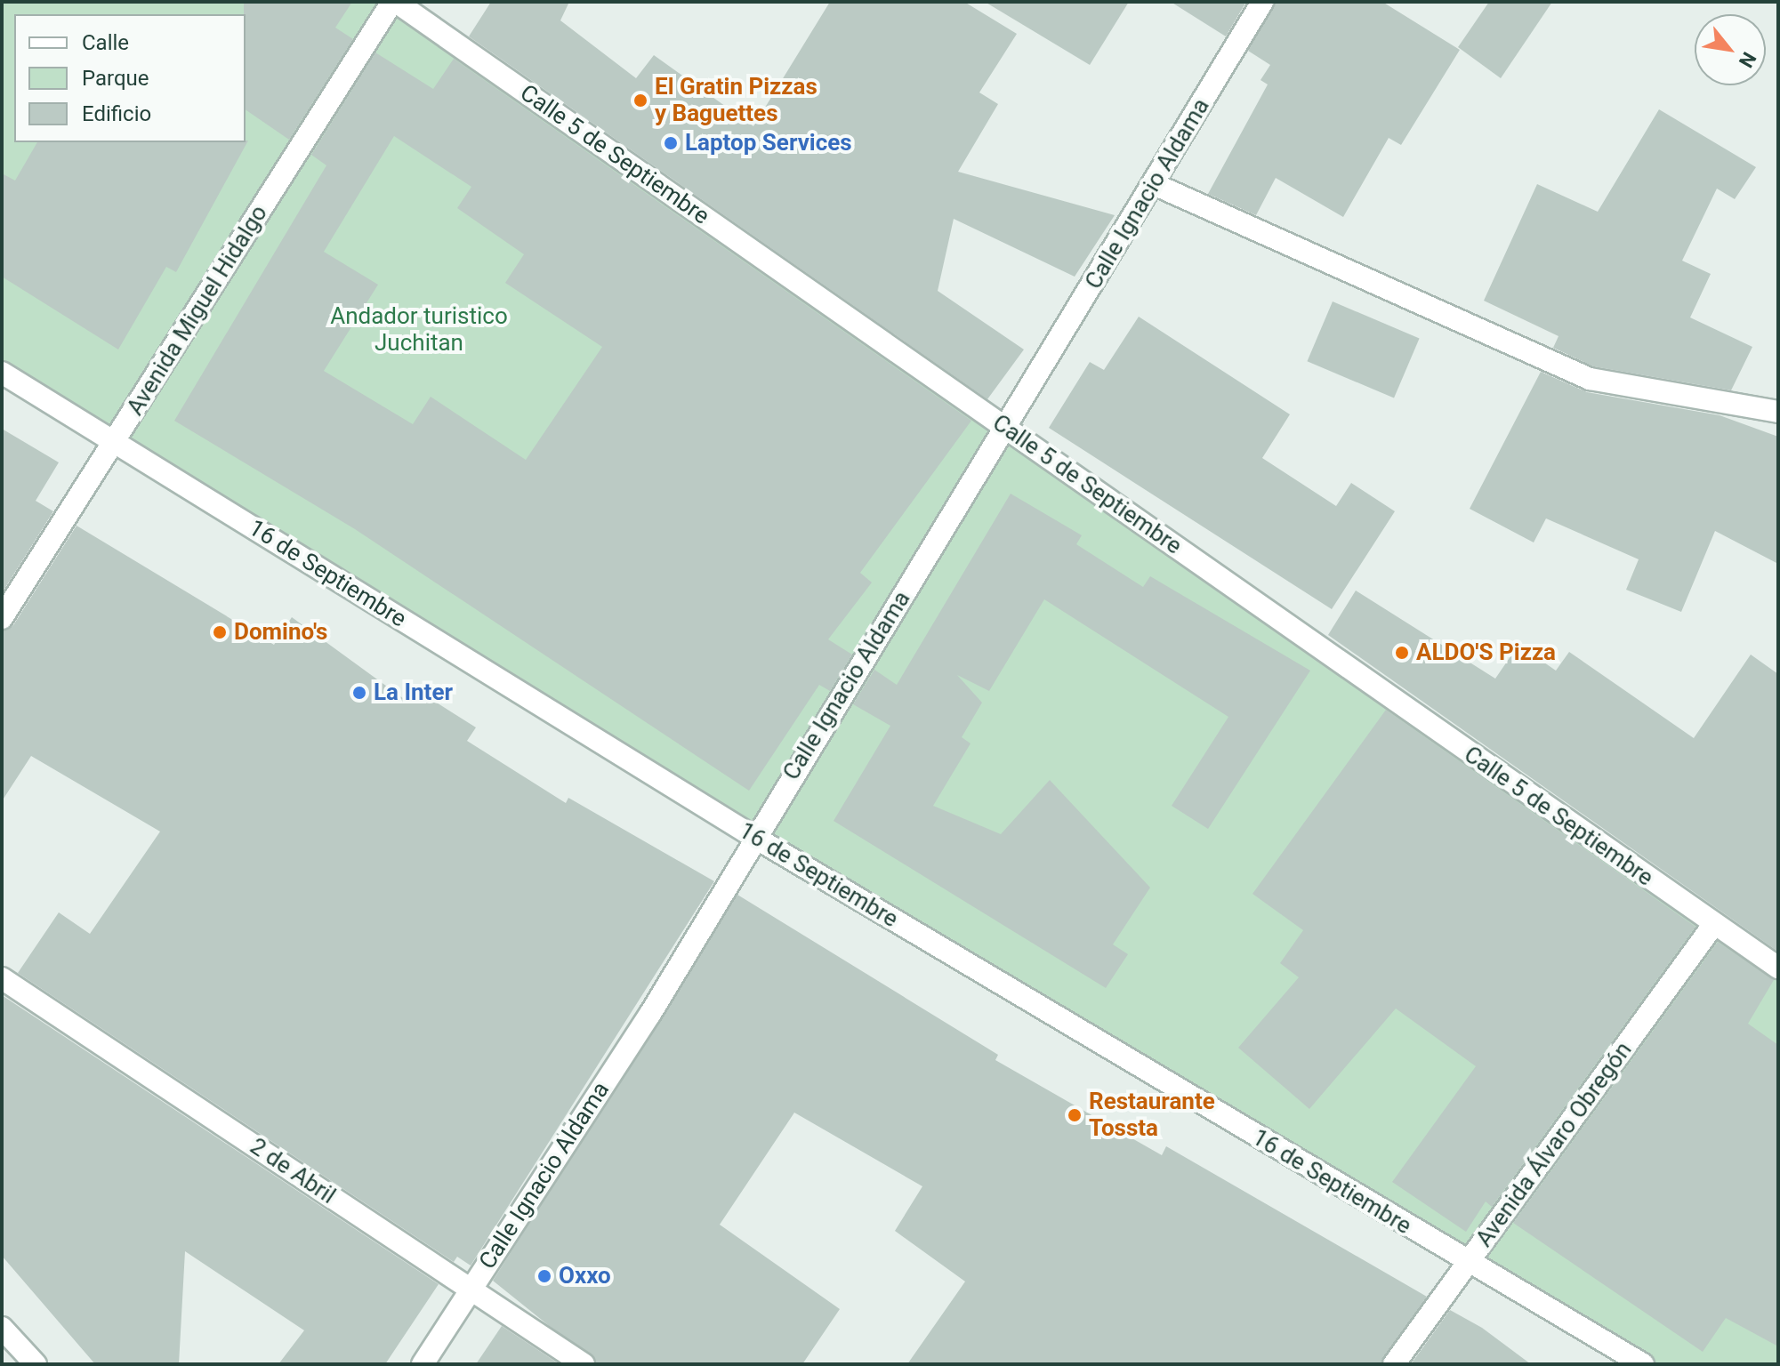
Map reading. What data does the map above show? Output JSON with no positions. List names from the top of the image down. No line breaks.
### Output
{"streets":{"street":["Calle 5 de Septiembre","Calle Ignacio Aldama","Avenida Miguel Hidalgo","16 de Septiembre","Avenida Álvaro Obregón","2 de Abril"]},"crossings":[["Calle 5 de Septiembre","Calle Ignacio Aldama"],["Calle 5 de Septiembre","Avenida Miguel Hidalgo"],["Calle 5 de Septiembre","Avenida Álvaro Obregón"],["Calle Ignacio Aldama","16 de Septiembre"],["Calle Ignacio Aldama","2 de Abril"],["Avenida Miguel Hidalgo","16 de Septiembre"],["16 de Septiembre","Avenida Álvaro Obregón"]],"parks":["Andador turistico Juchitan"],"places":["El Gratin Pizzas y Baguettes","Laptop Services","Domino's","ALDO'S Pizza","La Inter","Restaurante Tossta","Oxxo"],"legend":["Calle","Parque","Edificio"],"north":"bottom right"}
